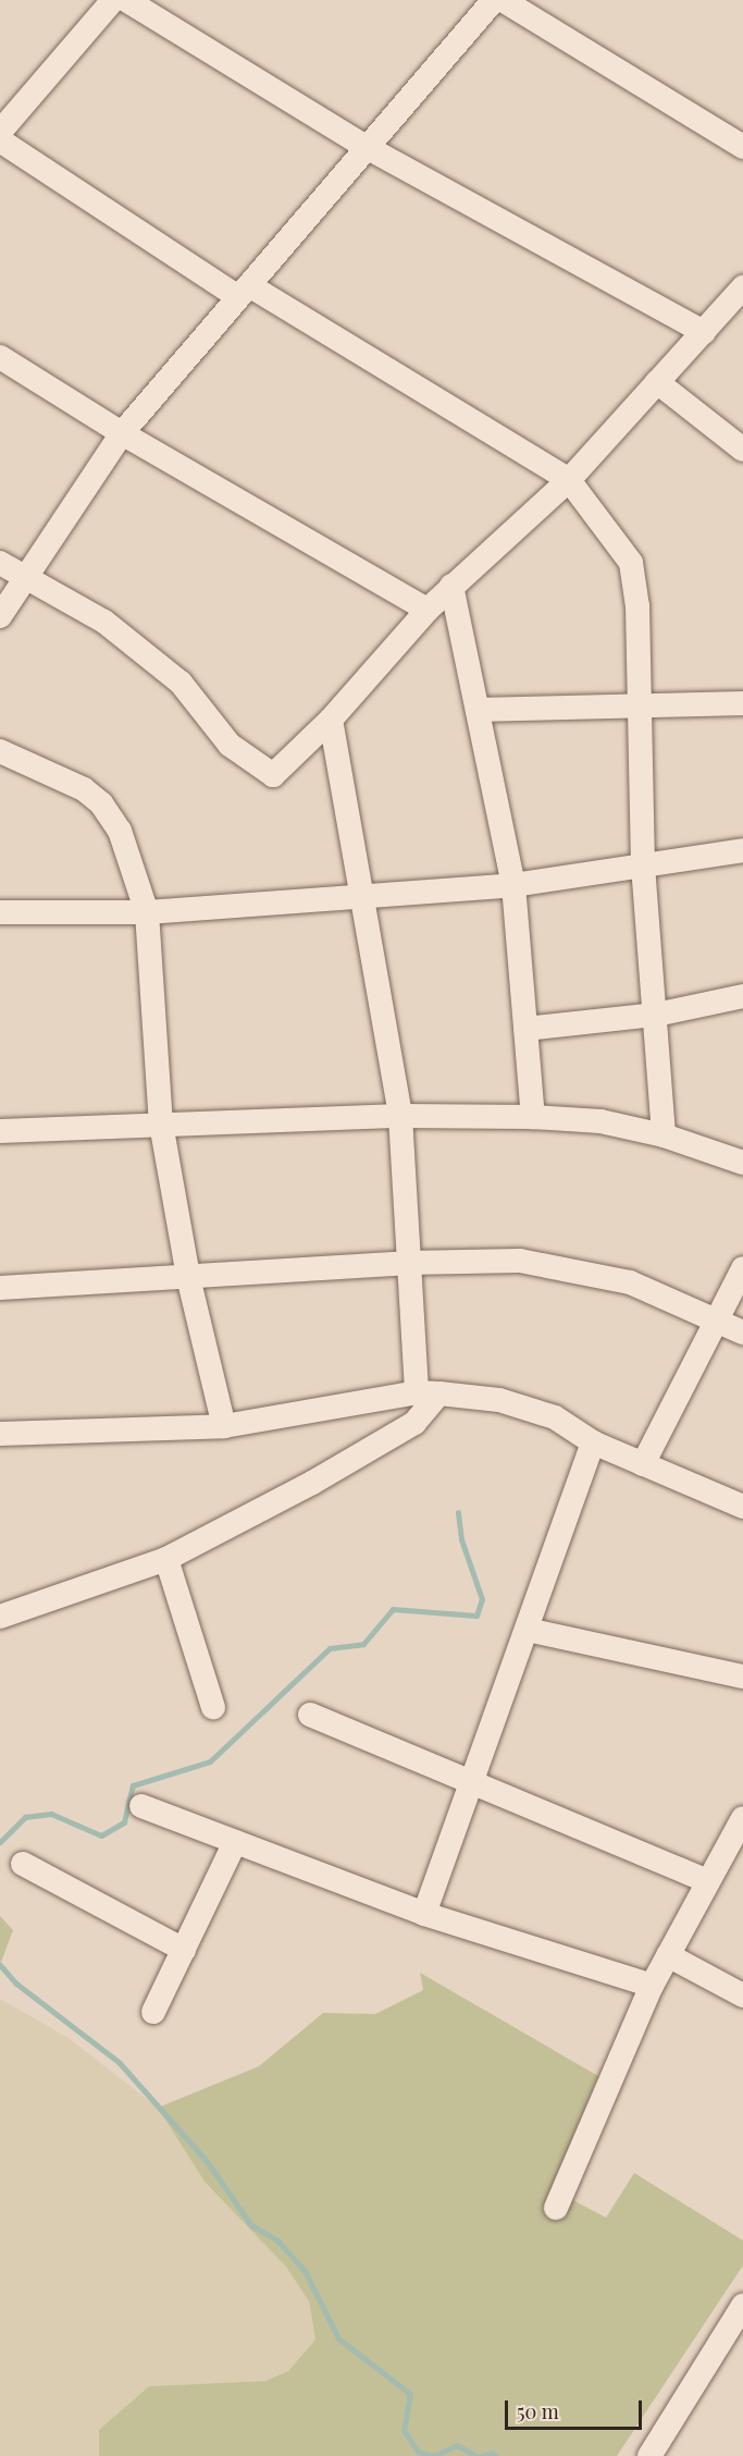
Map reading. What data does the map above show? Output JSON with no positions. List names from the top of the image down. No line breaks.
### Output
{"scale_bar":"50 m"}
